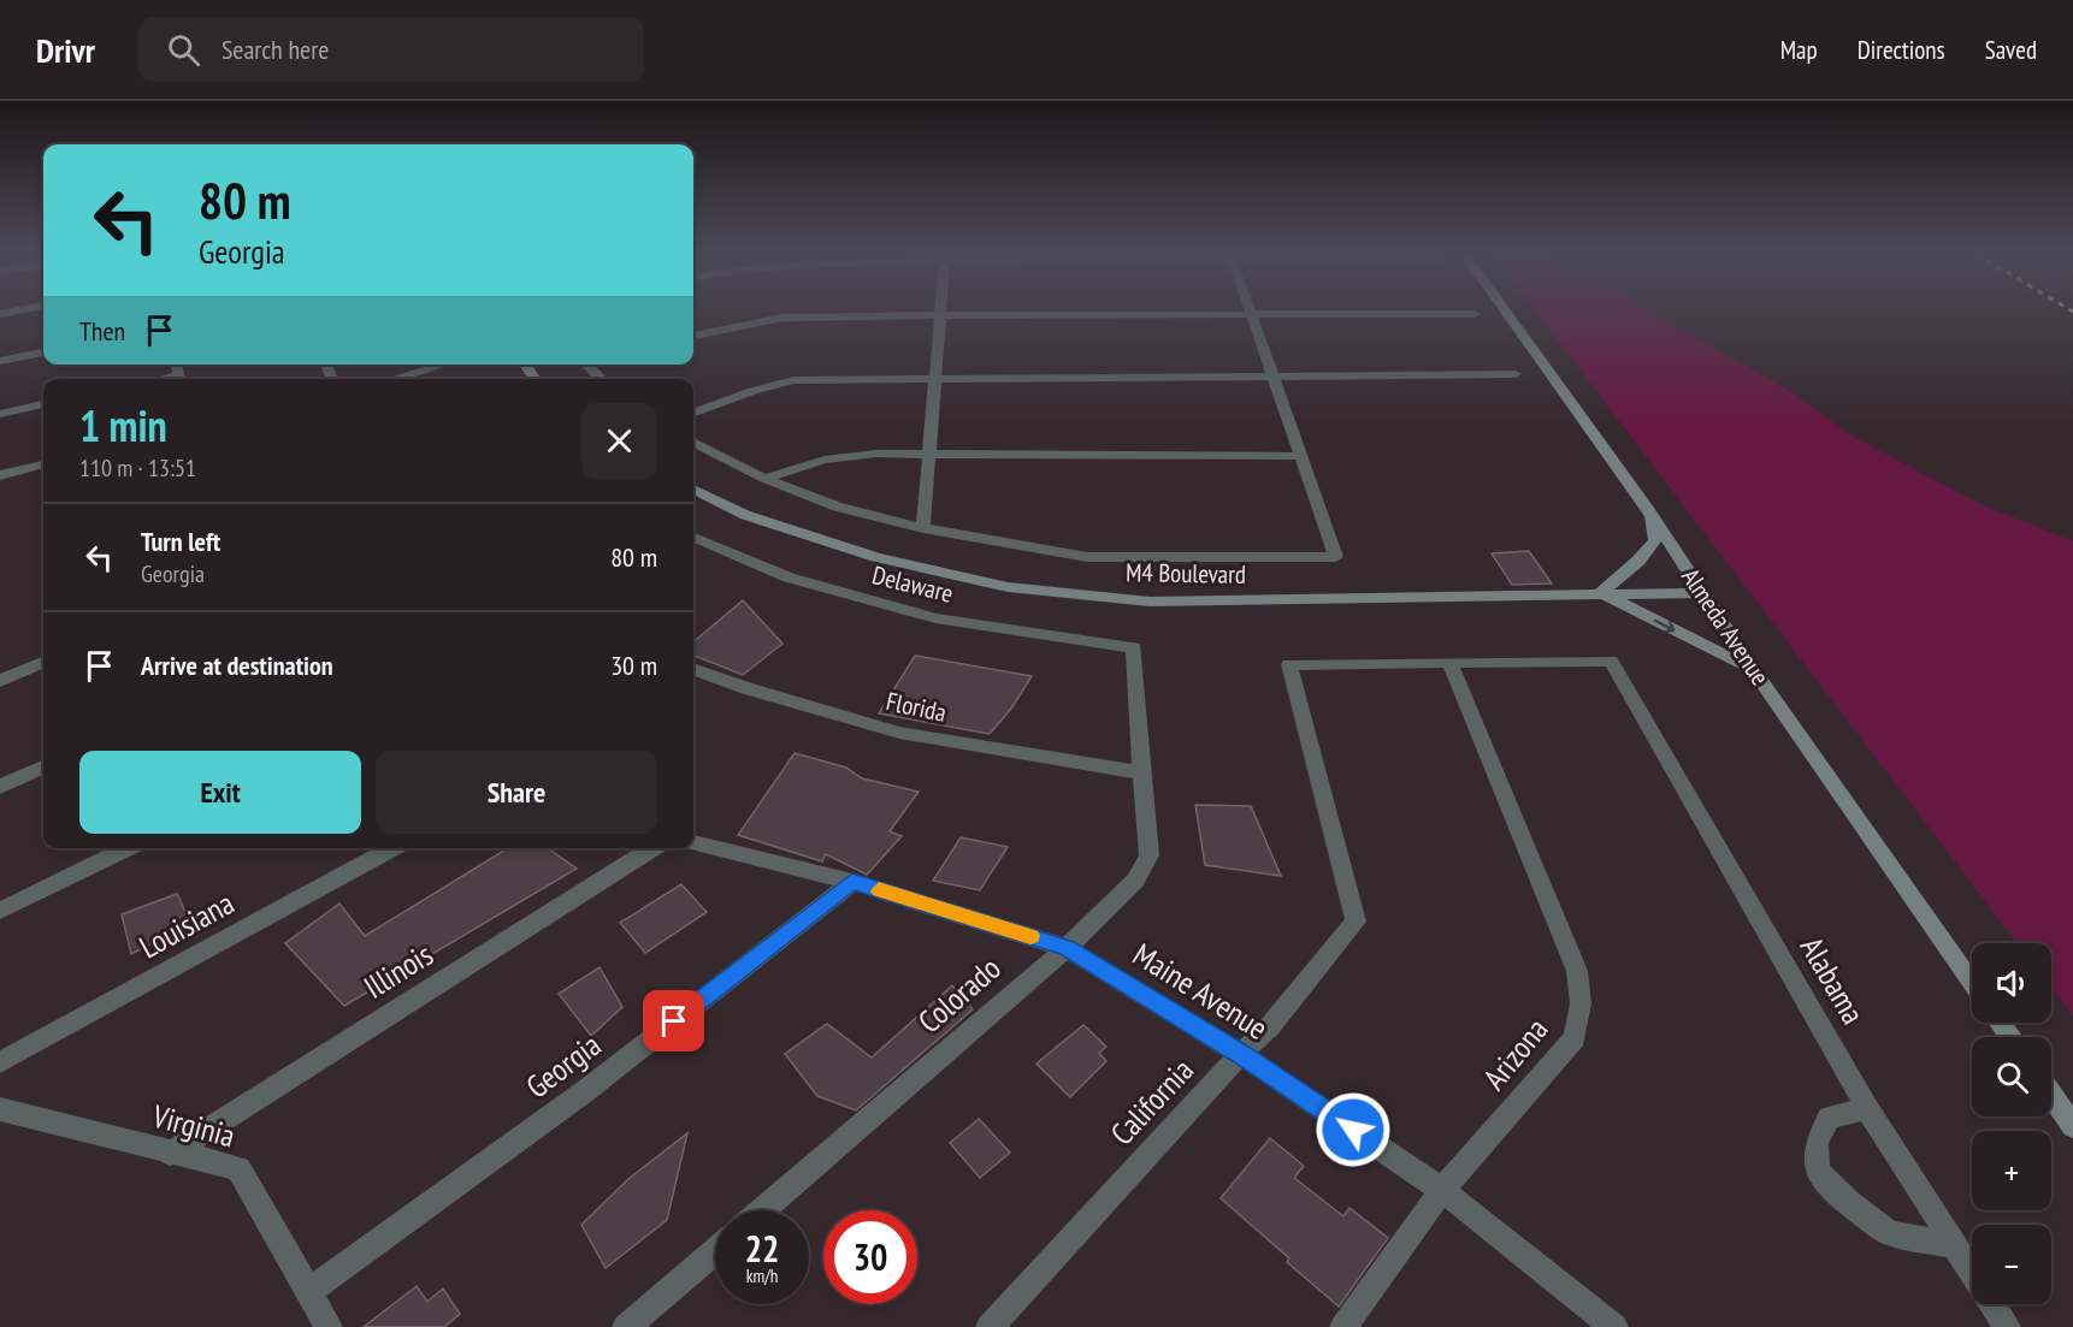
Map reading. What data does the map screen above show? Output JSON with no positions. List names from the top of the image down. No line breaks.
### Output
{"streets":{"main road":["M4 Boulevard","Almeda Avenue"],"street":["Delaware","Florida","Louisiana","Illinois","Alabama","Maine Avenue","Colorado","Arizona","Georgia","California","Virginia"]},"crossings":[["M4 Boulevard","Almeda Avenue"],["Delaware","Colorado"],["Florida","Colorado"],["Illinois","Virginia"],["Alabama","Arizona"],["Alabama","California"],["Maine Avenue","Colorado"],["Maine Avenue","Arizona"],["Maine Avenue","Georgia"],["Maine Avenue","California"],["Arizona","California"],["Georgia","Virginia"]],"page":{"header":"Drivr","search":"Search here","nav":["Map","Directions","Saved"],"turn":["80 m","Georgia"],"then":"Then","heading":["1 min","110 m · 13:51"],"list":[{"name":"Turn left","note":"Georgia","value":"80 m"},{"name":"Arrive at destination","value":"30 m"}],"buttons":["Exit","Share"],"map_buttons":["+","−"],"speed":"22 km/h","limit":"30"}}
